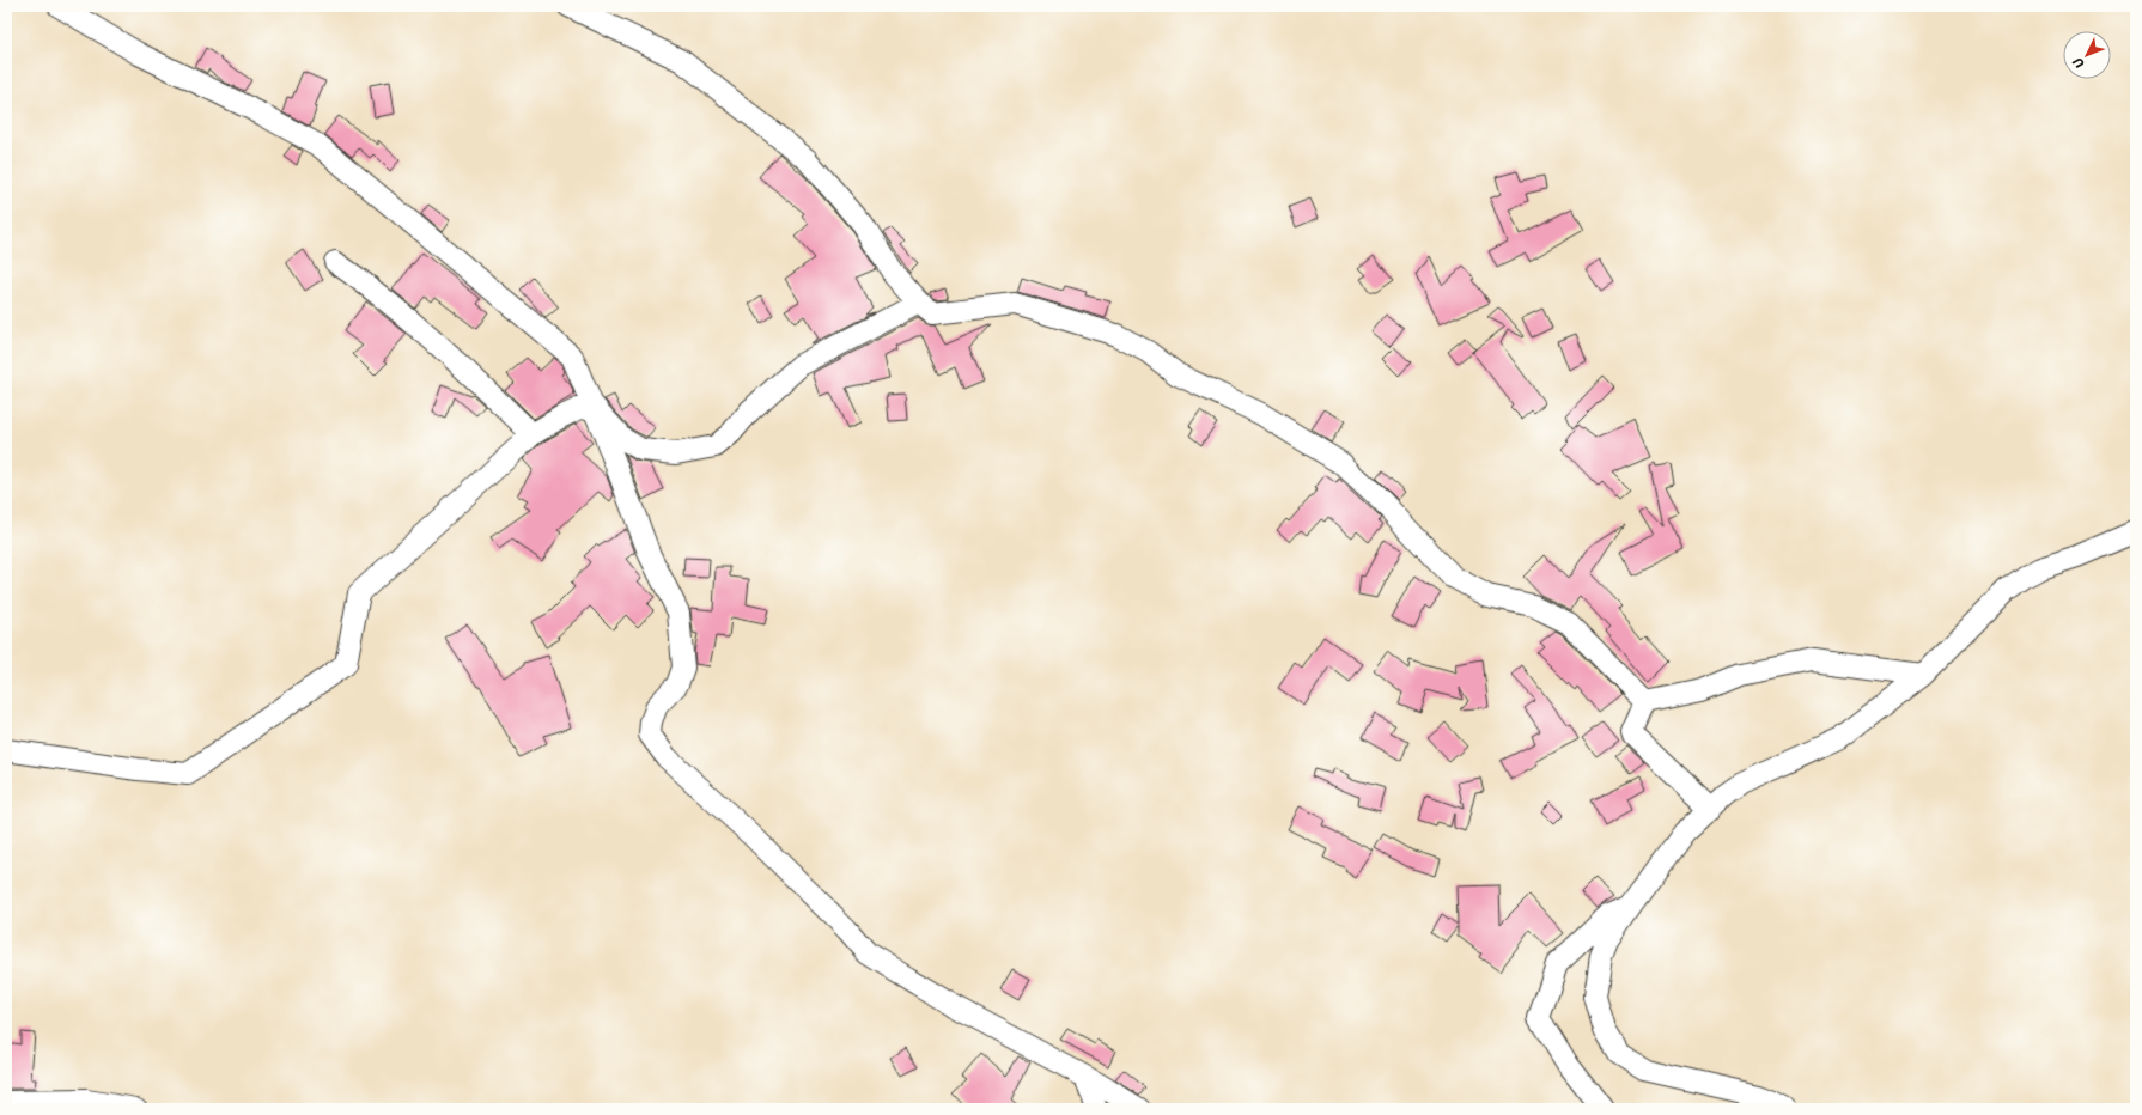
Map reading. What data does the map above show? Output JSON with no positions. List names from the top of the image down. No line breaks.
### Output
{"north":"bottom left"}
